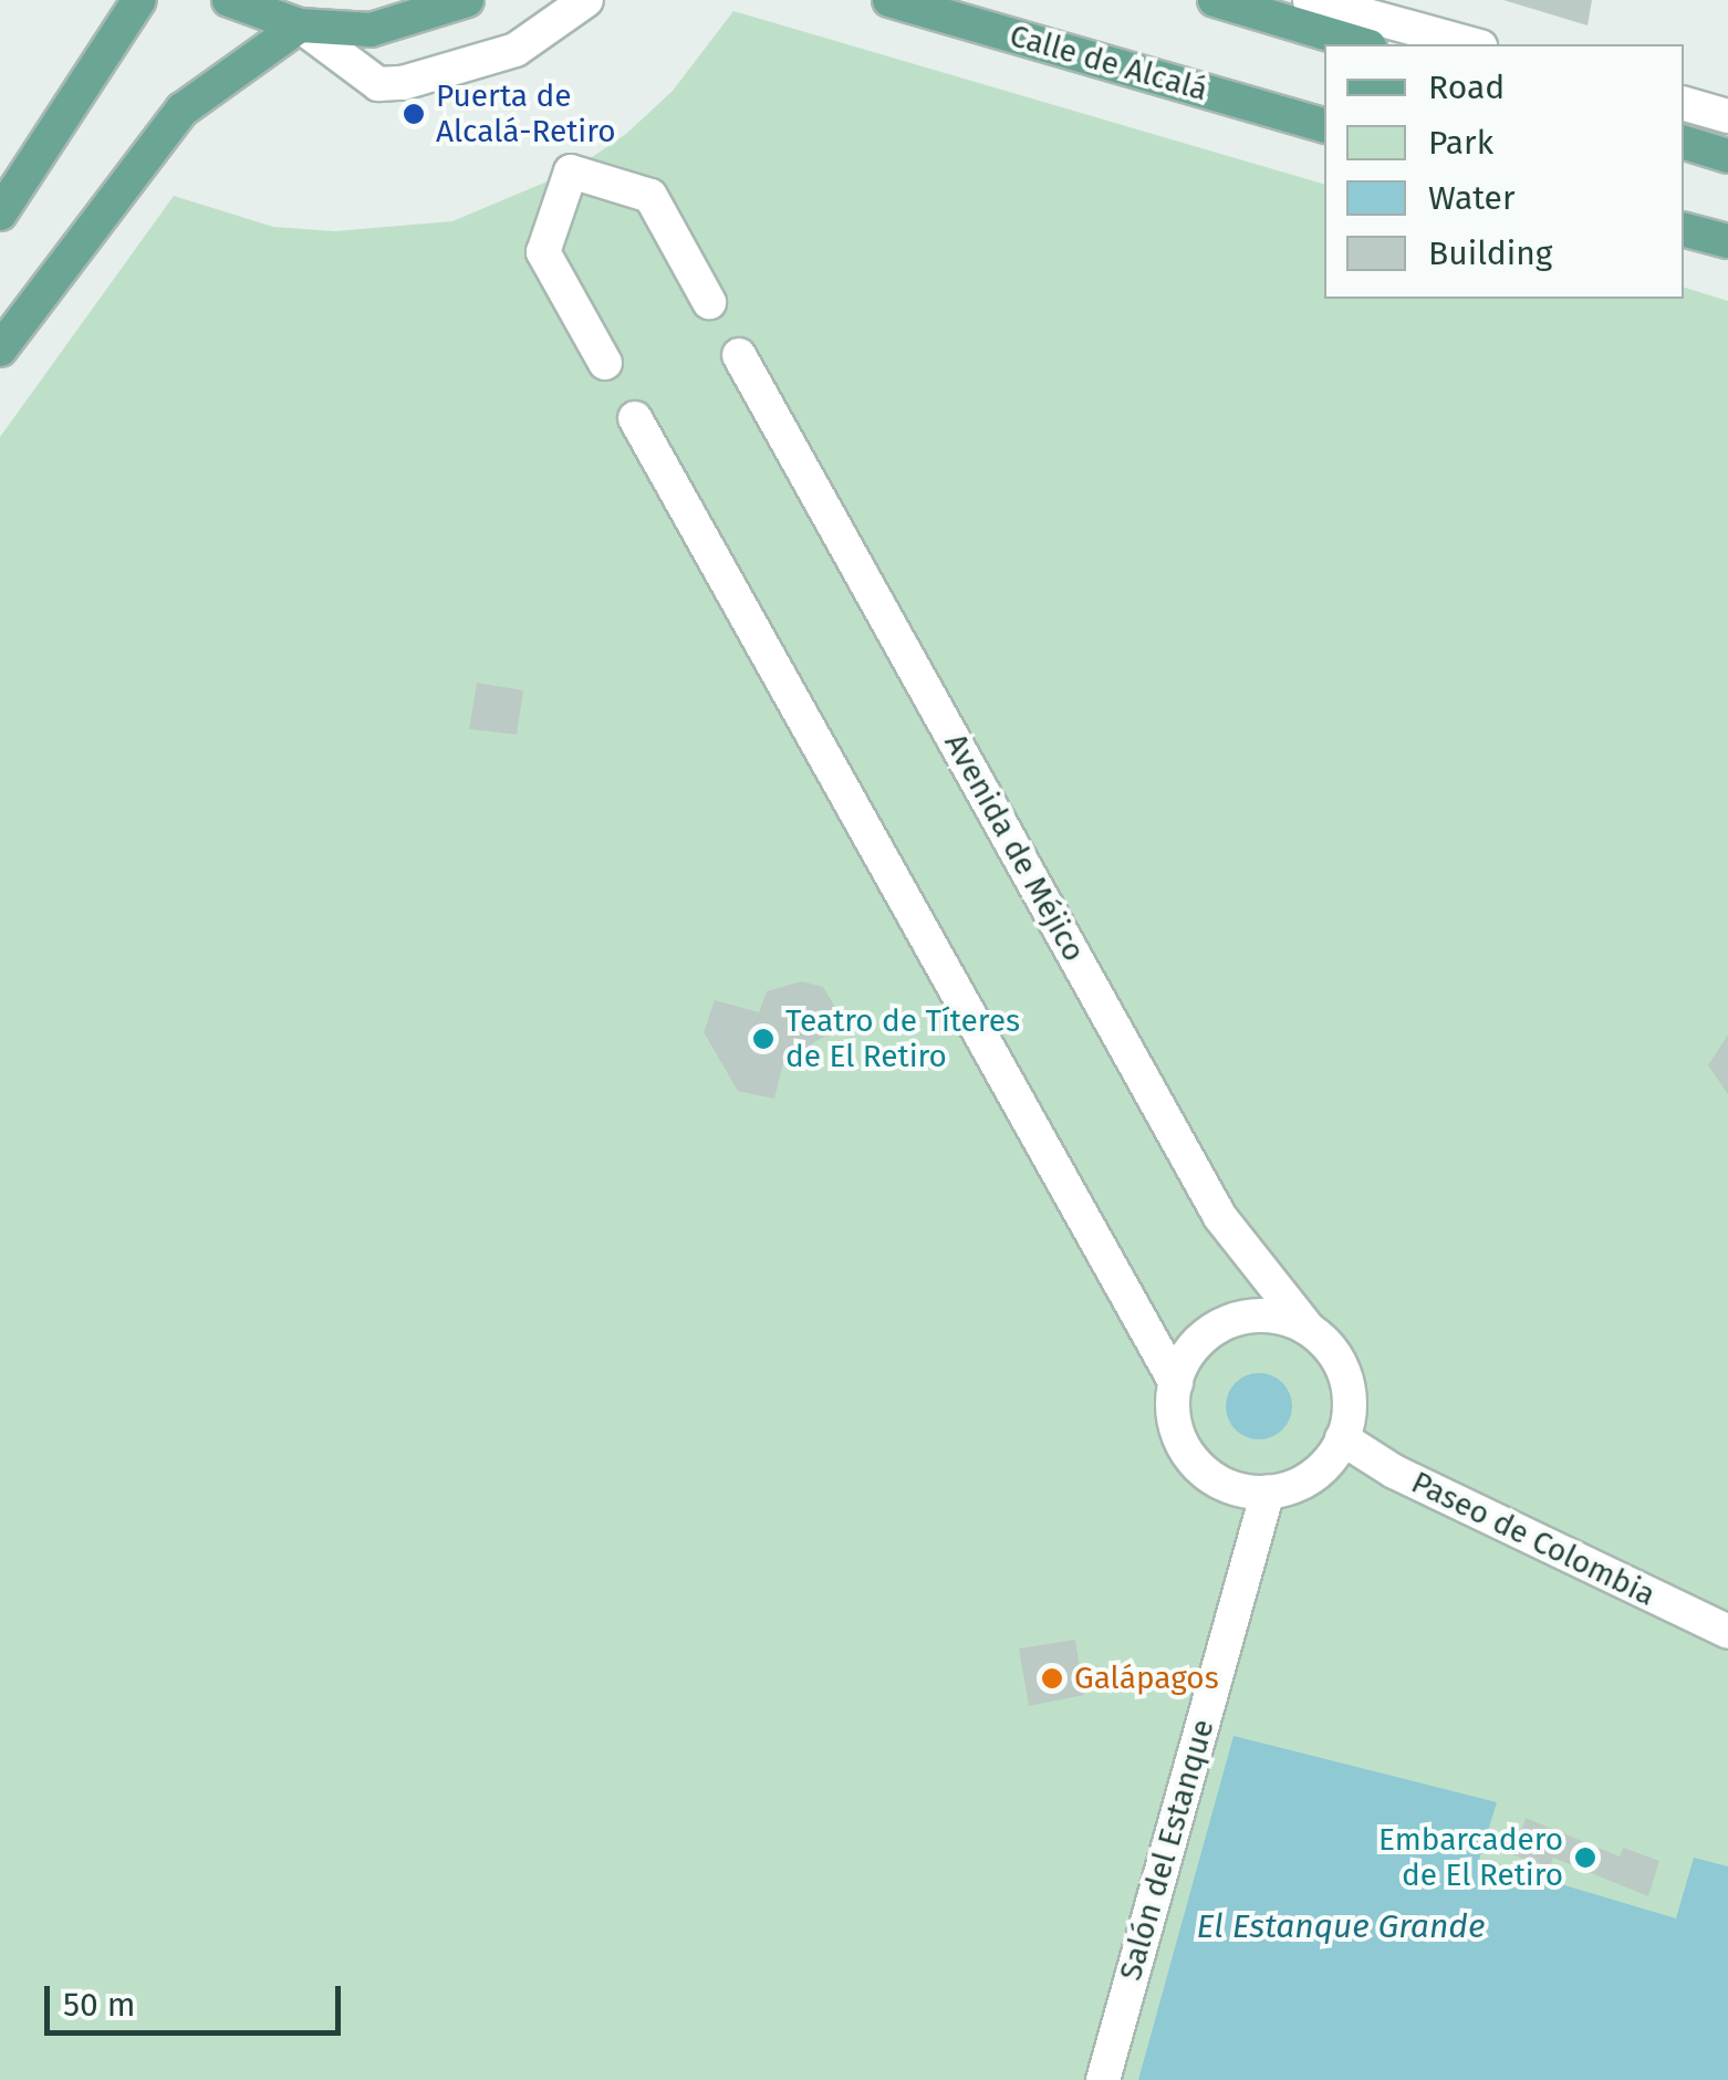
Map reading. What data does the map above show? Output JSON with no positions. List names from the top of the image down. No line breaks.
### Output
{"streets":{"main road":["Calle de Alcalá"],"street":["Avenida de Méjico","Paseo de Colombia","Salón del Estanque"]},"crossings":[["Avenida de Méjico","Paseo de Colombia"],["Avenida de Méjico","Salón del Estanque"],["Paseo de Colombia","Salón del Estanque"]],"water":["El Estanque Grande"],"places":["Puerta de Alcalá-Retiro","Teatro de Títeres de El Retiro","Galápagos","Embarcadero de El Retiro"],"legend":["Road","Park","Water","Building"],"scale_bar":"50 m"}
